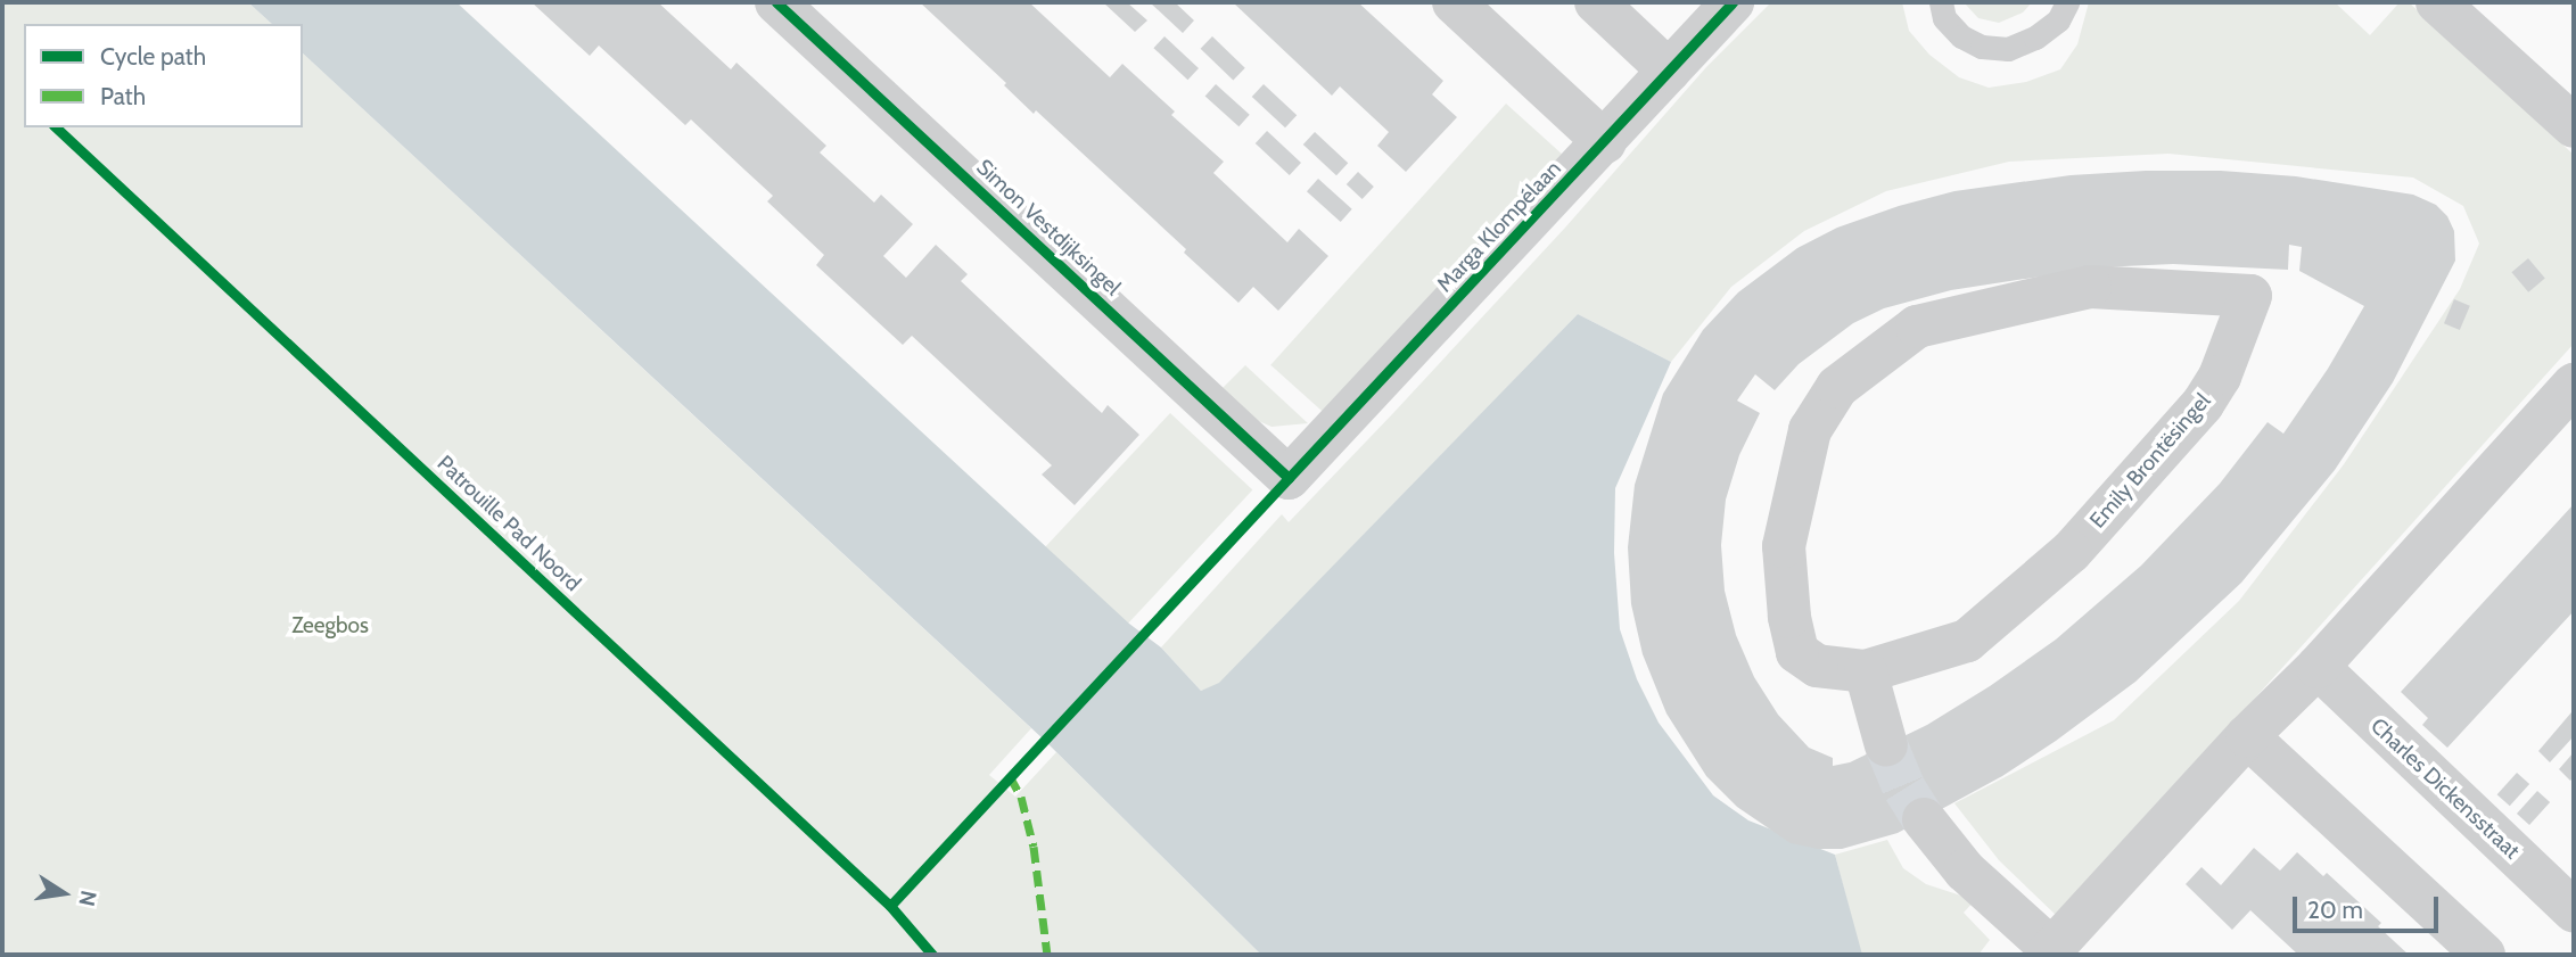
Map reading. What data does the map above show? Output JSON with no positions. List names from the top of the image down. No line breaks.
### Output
{"streets":{"street":["Marga Klompélaan","Simon Vestdijksingel","Emily Brontësingel","Charles Dickensstraat"],"cycle path":["Patrouille Pad Noord"]},"crossings":[["Marga Klompélaan","Simon Vestdijksingel"]],"parks":["Zeegbos"],"legend":["Cycle path","Path"],"scale_bar":"20 m","north":"right"}
